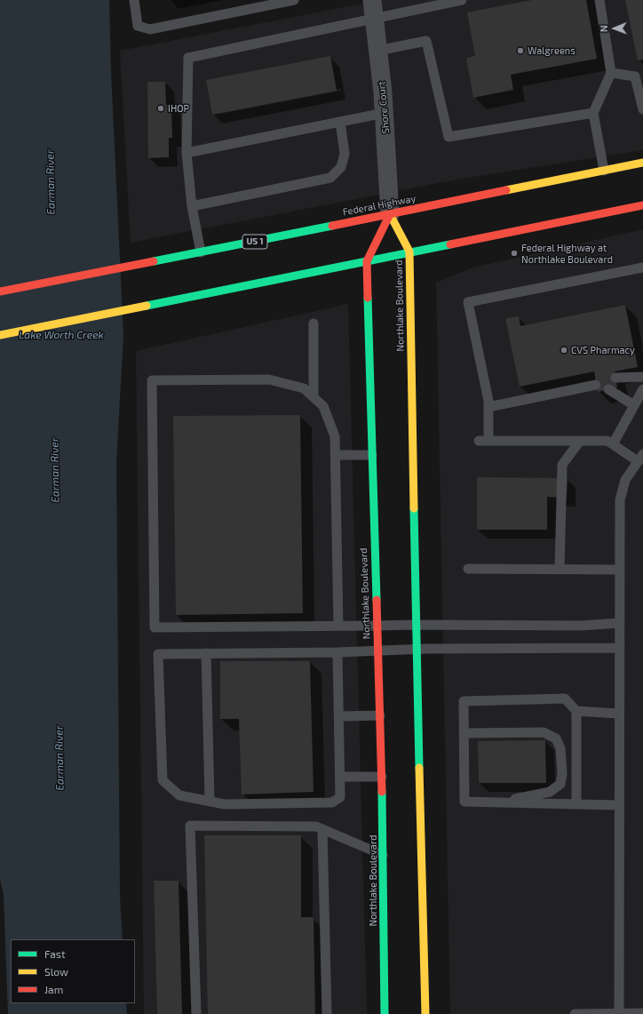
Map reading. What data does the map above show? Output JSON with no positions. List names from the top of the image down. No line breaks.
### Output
{"streets":{"main road":["Federal Highway","US 1","Northlake Boulevard"],"street":["Shore Court"]},"crossings":[["Shore Court","Federal Highway"],["Shore Court","Northlake Boulevard"],["Federal Highway","Northlake Boulevard"]],"water":["Earman River","Lake Worth Creek"],"places":["Walgreens","IHOP","Federal Highway at Northlake Boulevard","CVS Pharmacy"],"legend":["Fast","Slow","Jam"],"north":"left"}
